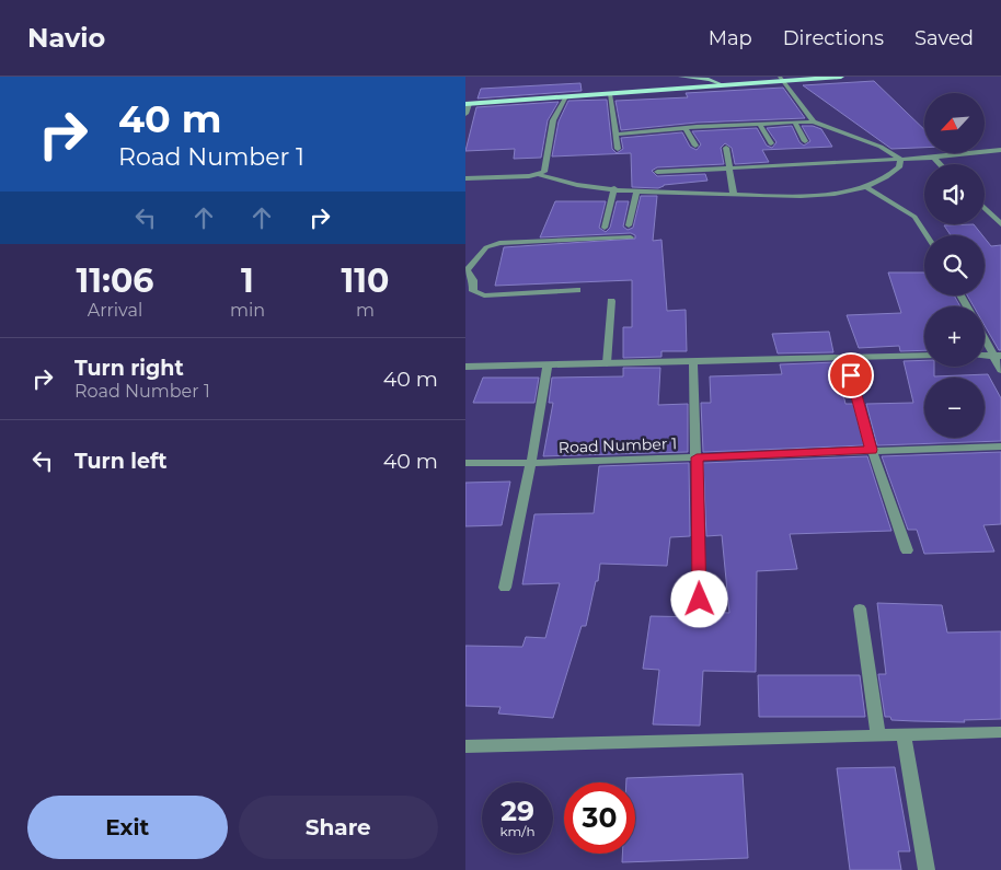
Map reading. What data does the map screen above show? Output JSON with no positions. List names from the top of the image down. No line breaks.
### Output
{"streets":{"street":["Road Number 1"]},"north":"bottom left","page":{"header":"Navio","nav":["Map","Directions","Saved"],"turn":["40 m","Road Number 1"],"map_buttons":["+","−"],"eta":["11:06","Arrival","1","min","110","m"],"list":[{"name":"Turn right","note":"Road Number 1","value":"40 m"},{"name":"Turn left","value":"40 m"}],"speed":"29 km/h","limit":"30","buttons":["Exit","Share"]}}
